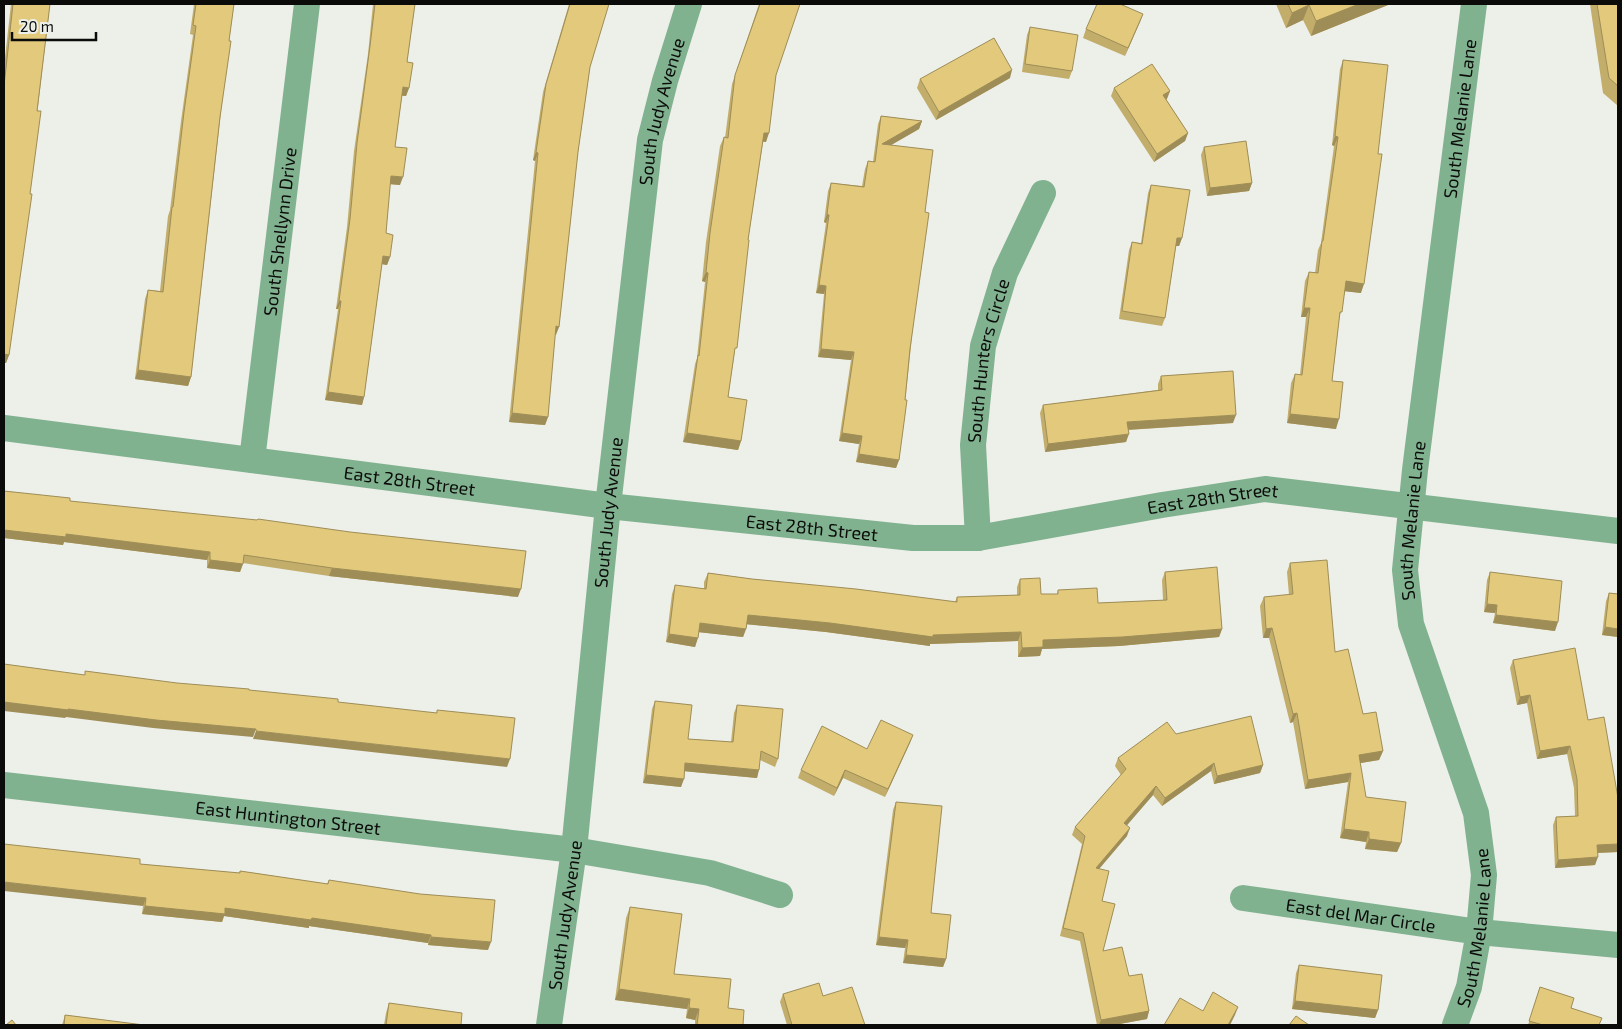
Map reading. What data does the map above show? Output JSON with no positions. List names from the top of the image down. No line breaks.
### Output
{"streets":{"street":["South Judy Avenue","South Melanie Lane","South Shellynn Drive","South Hunters Circle","East 28th Street","East Huntington Street","East del Mar Circle"]},"crossings":[["South Judy Avenue","East 28th Street"],["South Judy Avenue","East Huntington Street"],["South Melanie Lane","East 28th Street"],["South Melanie Lane","East del Mar Circle"],["South Shellynn Drive","East 28th Street"],["South Hunters Circle","East 28th Street"]],"scale_bar":"20 m"}
